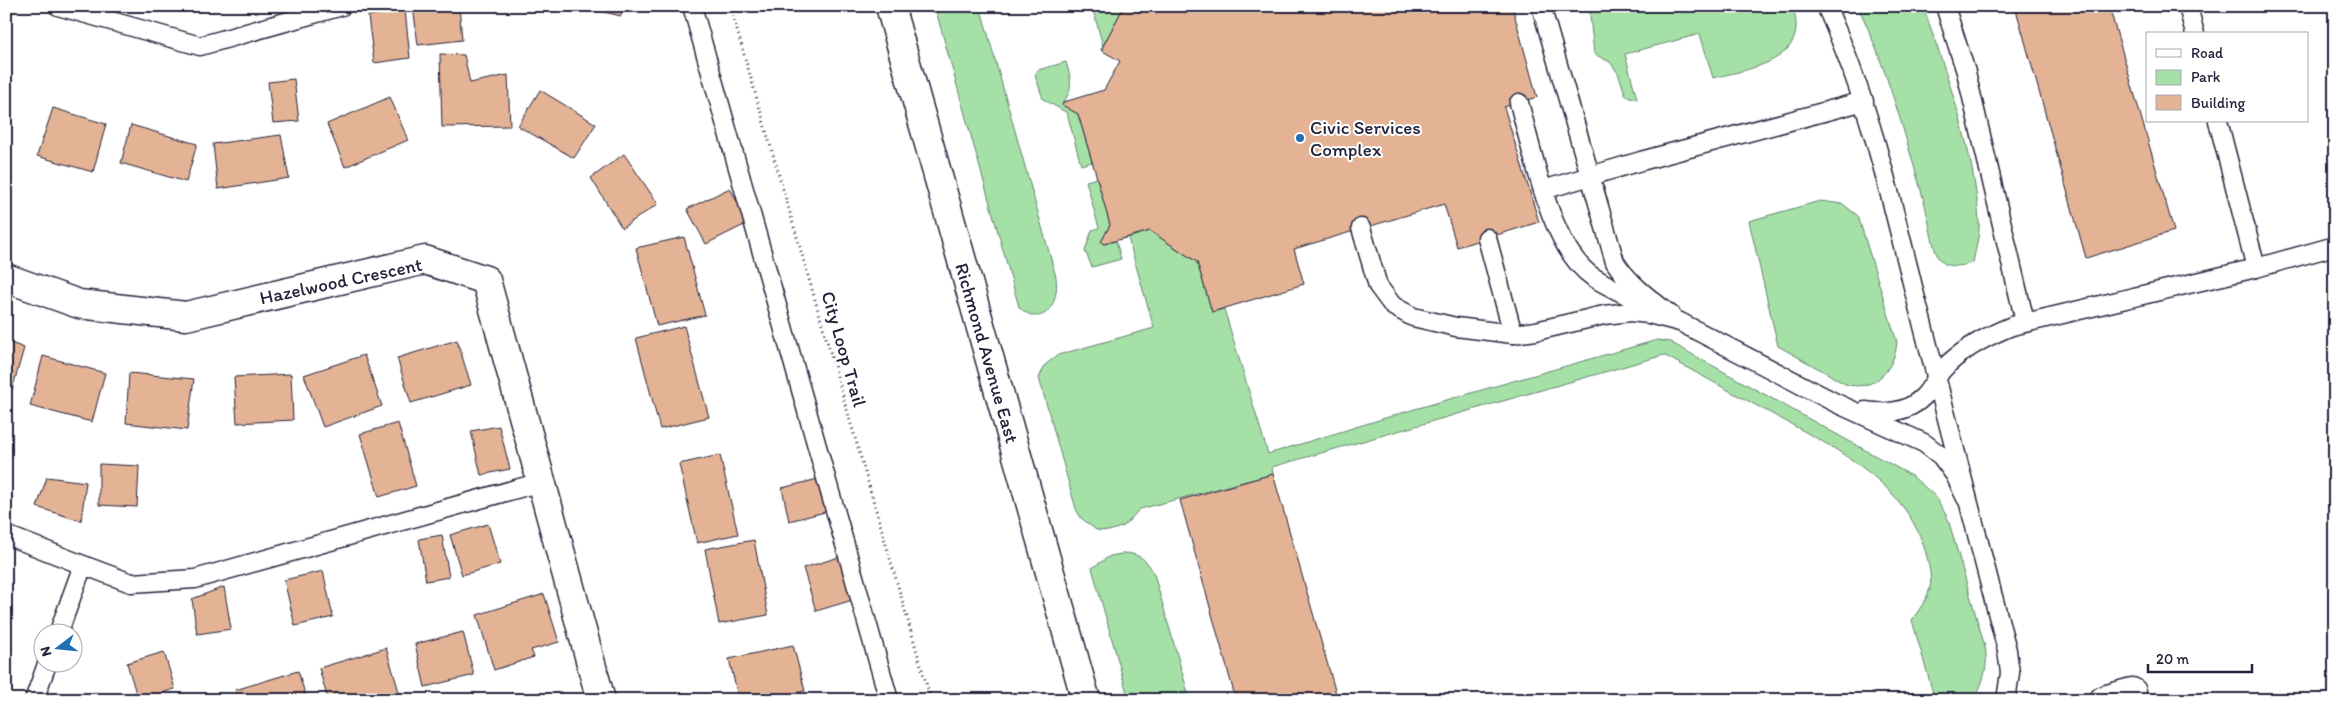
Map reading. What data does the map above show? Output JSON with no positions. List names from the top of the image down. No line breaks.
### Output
{"streets":{"street":["Hazelwood Crescent","Richmond Avenue East"],"path":["City Loop Trail"]},"places":["Civic Services Complex"],"legend":["Road","Park","Building"],"scale_bar":"20 m","north":"left"}
